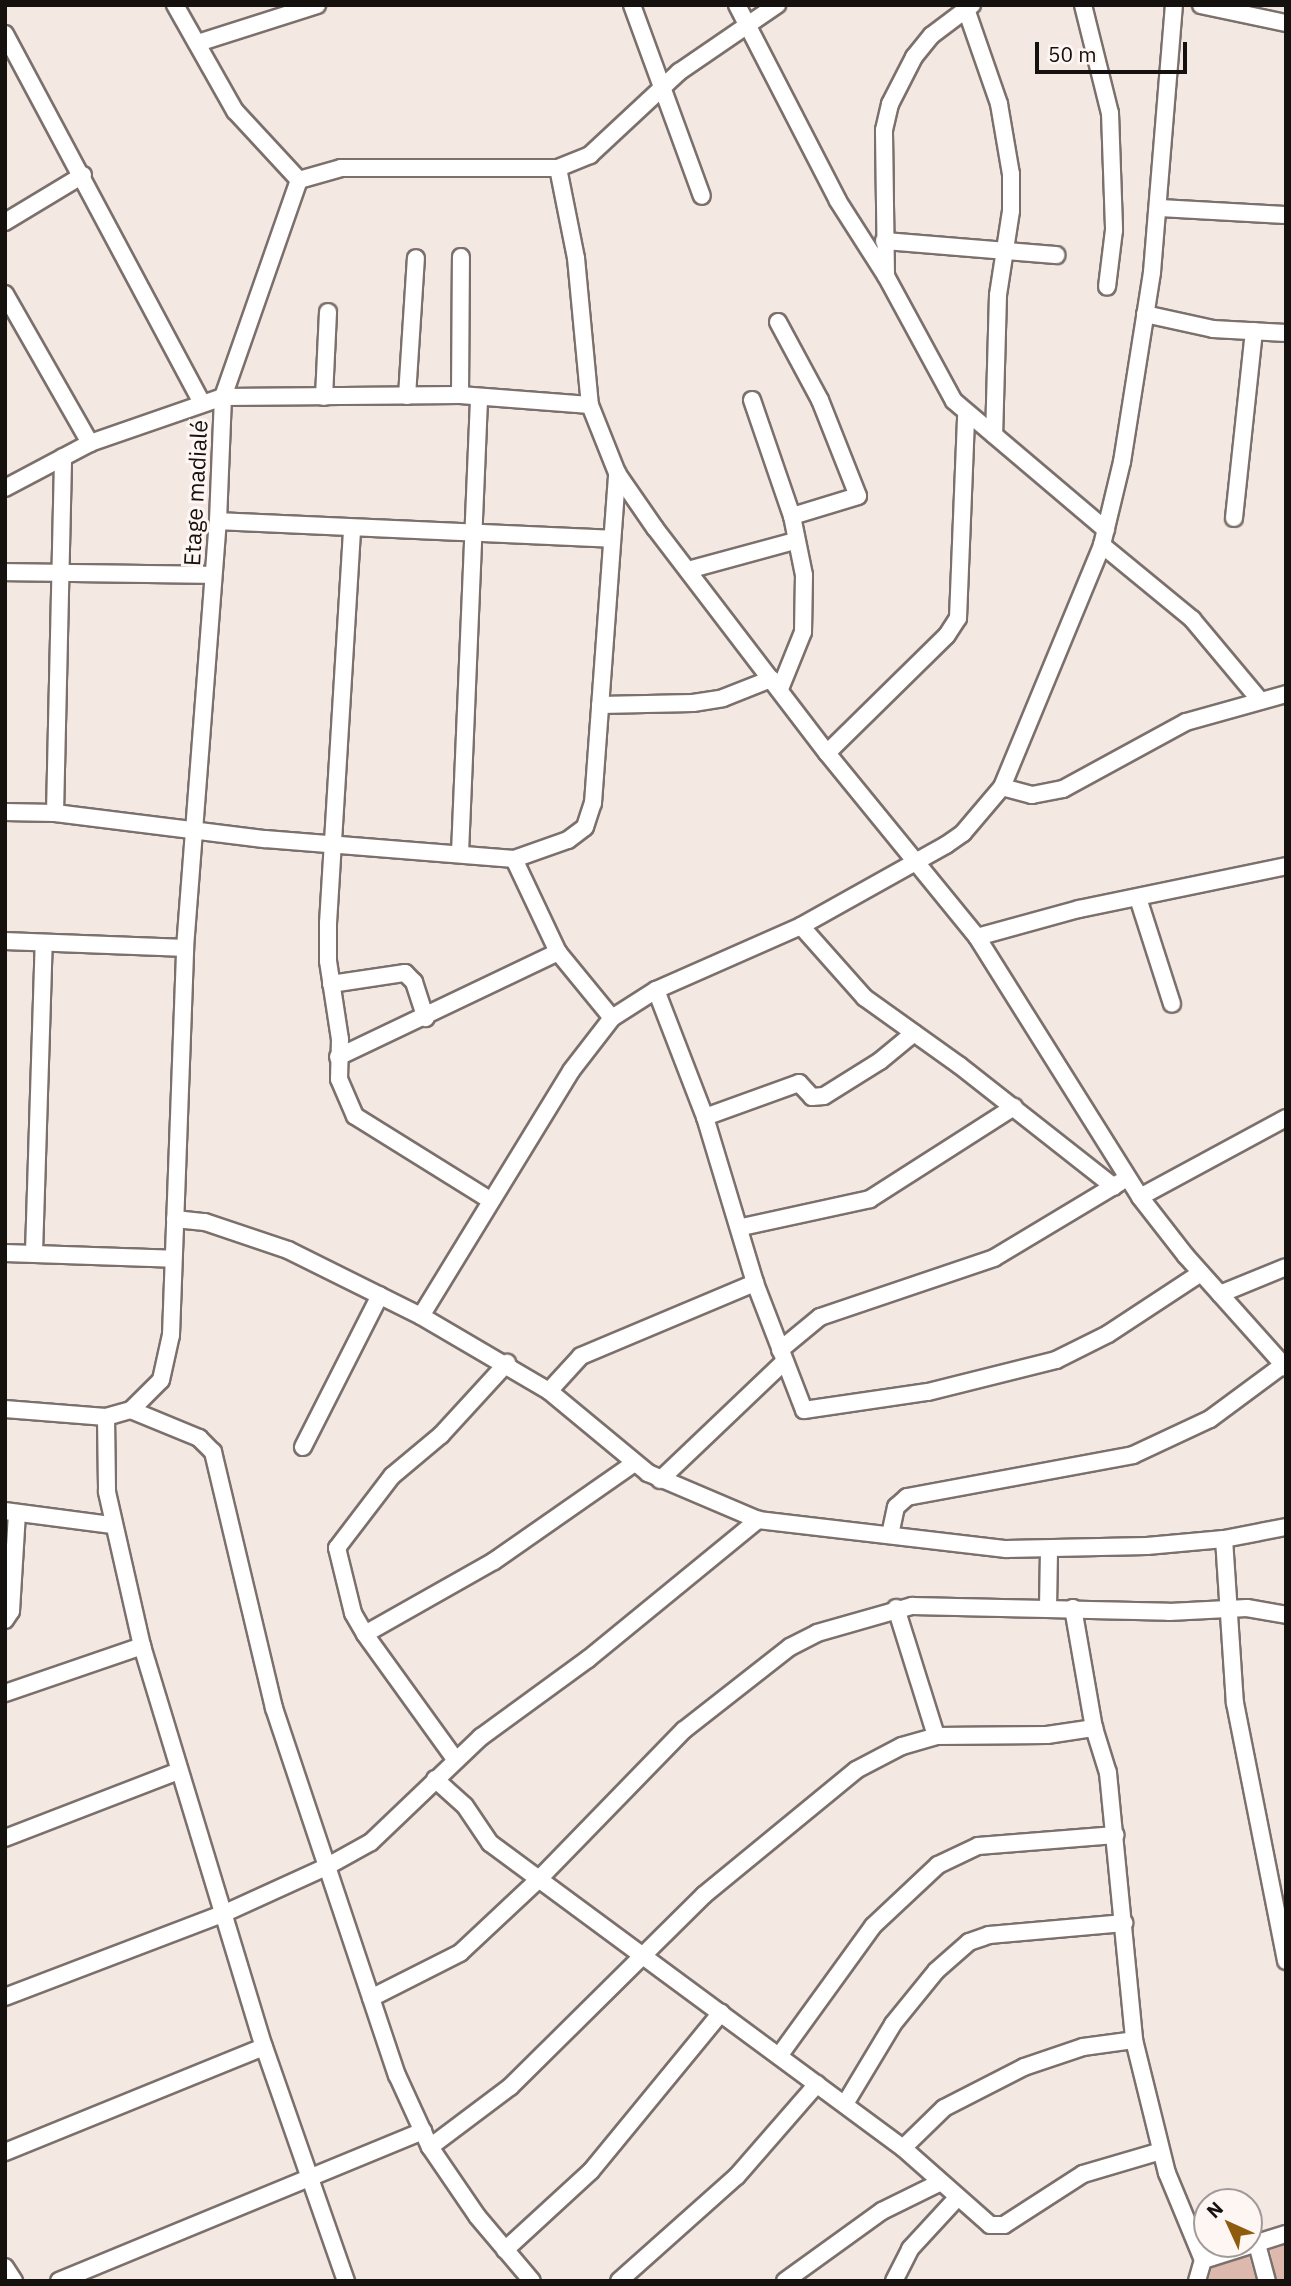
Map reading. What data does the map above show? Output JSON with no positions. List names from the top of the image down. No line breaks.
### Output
{"streets":{"street":["Etage madialé"]},"scale_bar":"50 m","north":"top left"}
